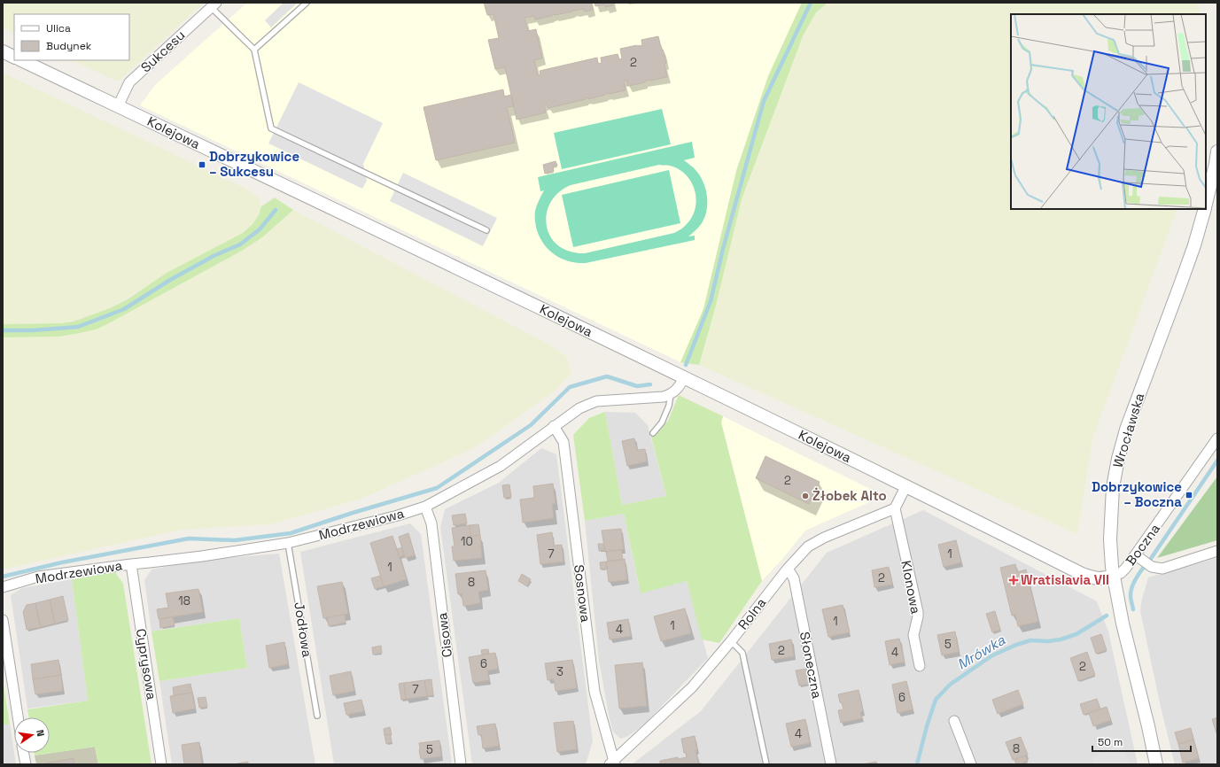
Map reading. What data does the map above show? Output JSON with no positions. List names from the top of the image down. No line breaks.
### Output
{"streets":{"street":["Sukcesu","Kolejowa","Wrocławska","Modrzewiowa","Boczna","Klonowa","Sosnowa","Rolna","Cisowa","Cyprysowa","Słoneczna"],"lane":["Jodłowa"]},"crossings":[["Sukcesu","Kolejowa"],["Kolejowa","Wrocławska"],["Kolejowa","Boczna"],["Wrocławska","Boczna"],["Modrzewiowa","Sosnowa"],["Modrzewiowa","Jodłowa"],["Modrzewiowa","Cisowa"],["Modrzewiowa","Cyprysowa"],["Klonowa","Rolna"],["Sosnowa","Rolna"],["Rolna","Słoneczna"]],"water":["Mrówka"],"places":{"transit":["Dobrzykowice – Sukcesu","Dobrzykowice – Boczna"],"other":["Żłobek Alto"],"health":["Wratislavia VII"]},"house_numbers":["2","2","10","7","1","1","2","8","18","1","1","4","5","2","4","6","2","3","7","6","4","8","5"],"legend":["Ulica","Budynek"],"scale_bar":"50 m","north":"right"}
